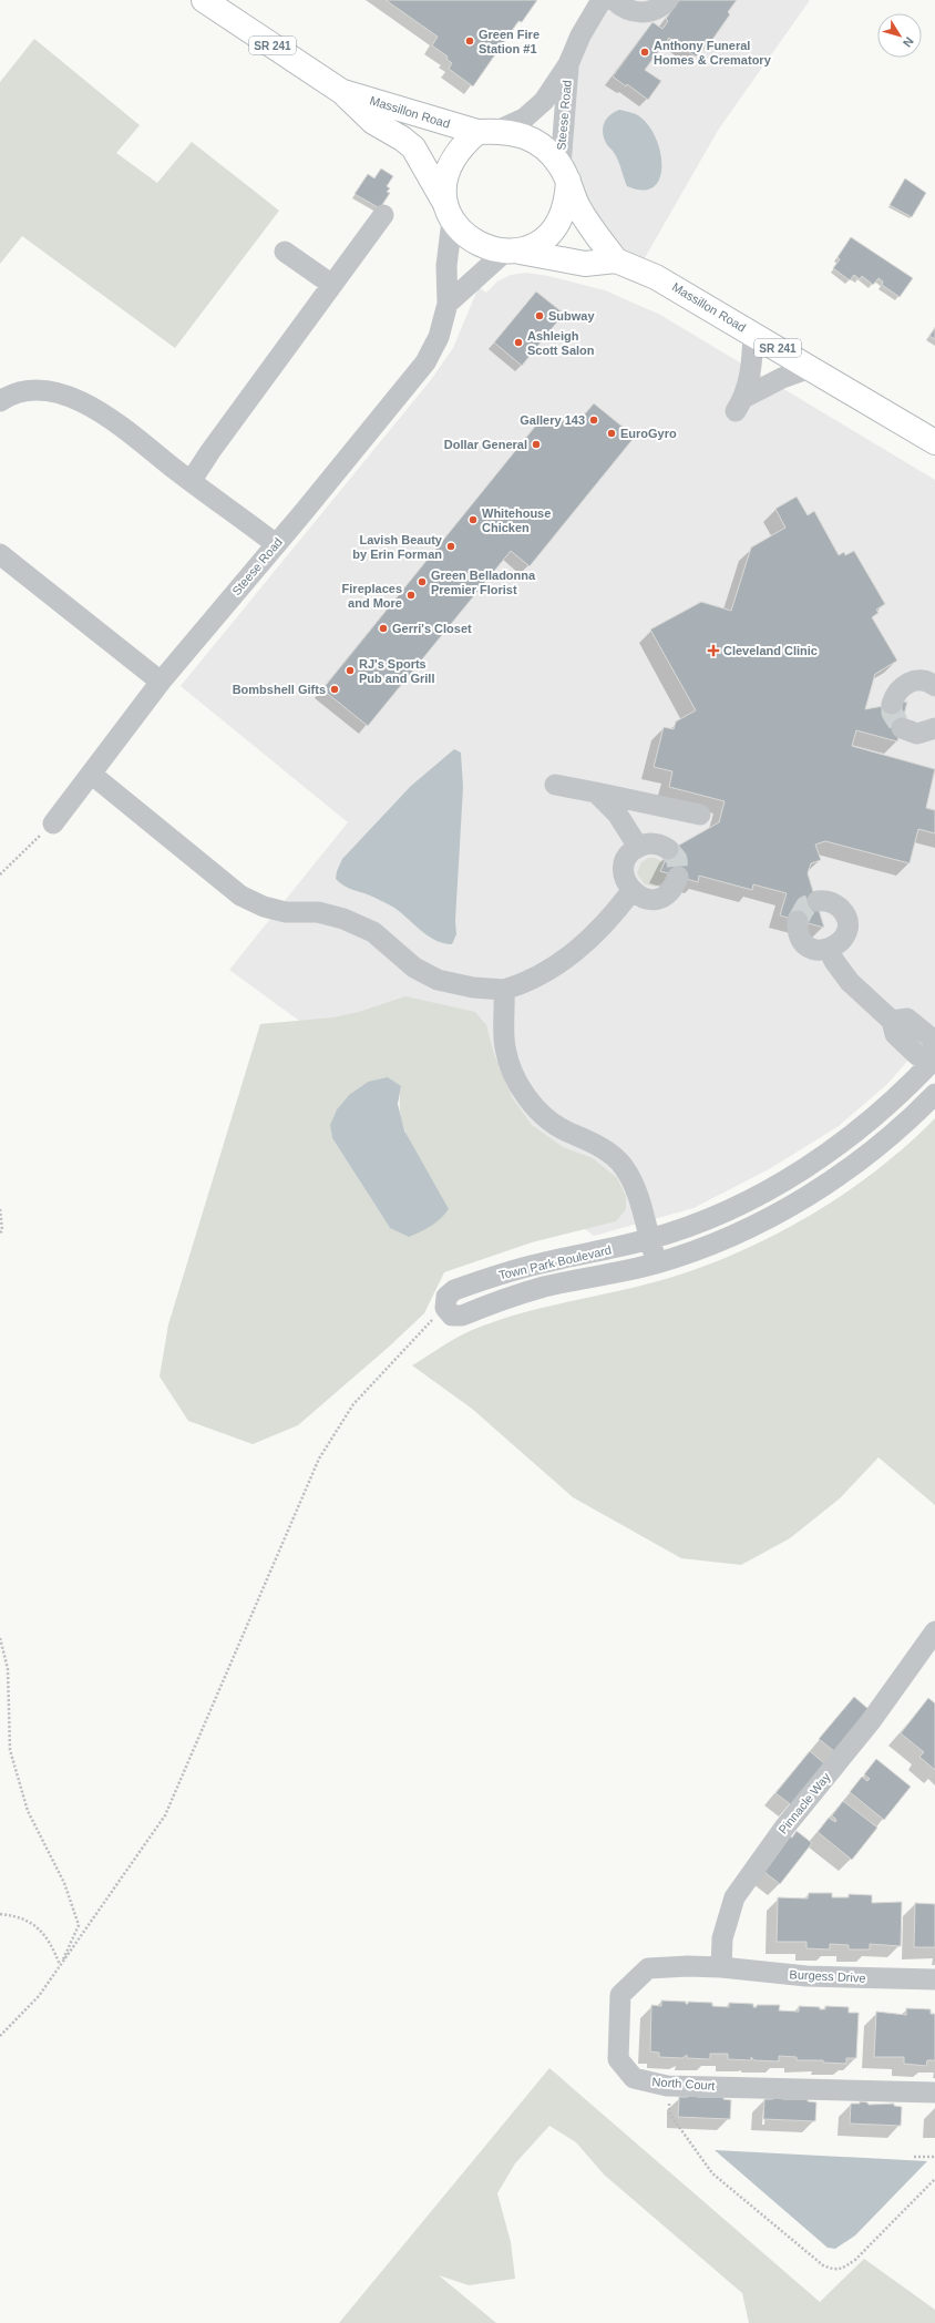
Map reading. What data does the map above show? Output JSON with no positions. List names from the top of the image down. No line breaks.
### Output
{"streets":{"main road":["SR 241","Massillon Road"],"street":["Steese Road","Town Park Boulevard","Pinnacle Way","Burgess Drive","North Court"]},"crossings":[["SR 241","Massillon Road"],["SR 241","Steese Road"],["Massillon Road","Steese Road"],["Pinnacle Way","Burgess Drive"],["Pinnacle Way","North Court"],["Burgess Drive","North Court"]],"places":{"other":["Green Fire Station #1","Anthony Funeral Homes & Crematory","Subway","Ashleigh Scott Salon","Gallery 143","EuroGyro","Dollar General","Whitehouse Chicken","Lavish Beauty by Erin Forman","Green Belladonna Premier Florist","Fireplaces and More","Gerri's Closet","RJ's Sports Pub and Grill","Bombshell Gifts"],"health":["Cleveland Clinic"]},"north":"bottom right"}
